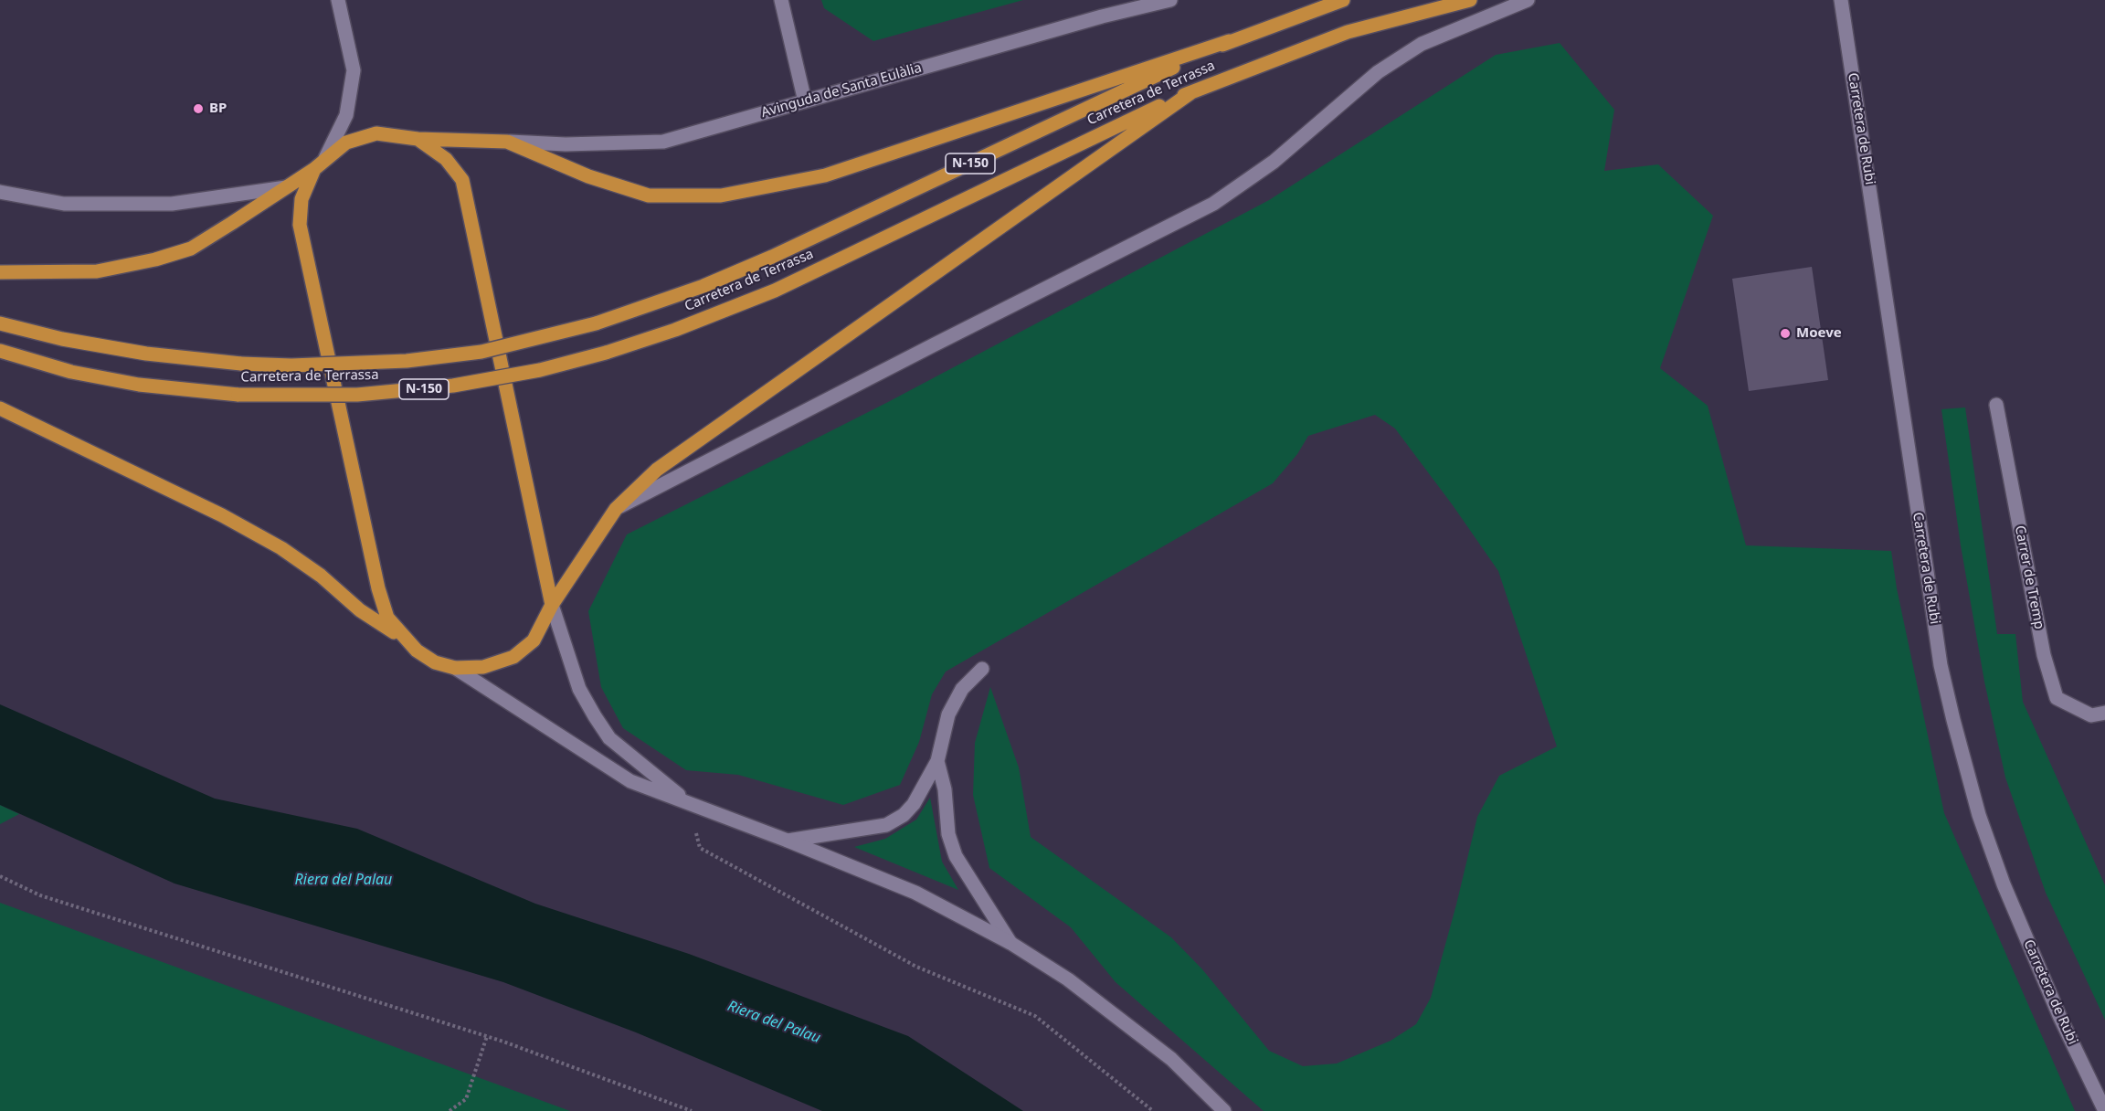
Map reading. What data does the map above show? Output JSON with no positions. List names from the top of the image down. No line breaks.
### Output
{"streets":{"main road":["Carretera de Terrassa","N-150"],"street":["Avinguda de Santa Eulàlia","Carretera de Rubi","Carrer de Tremp"]},"water":["Riera del Palau"],"places":["BP","Moeve"]}
